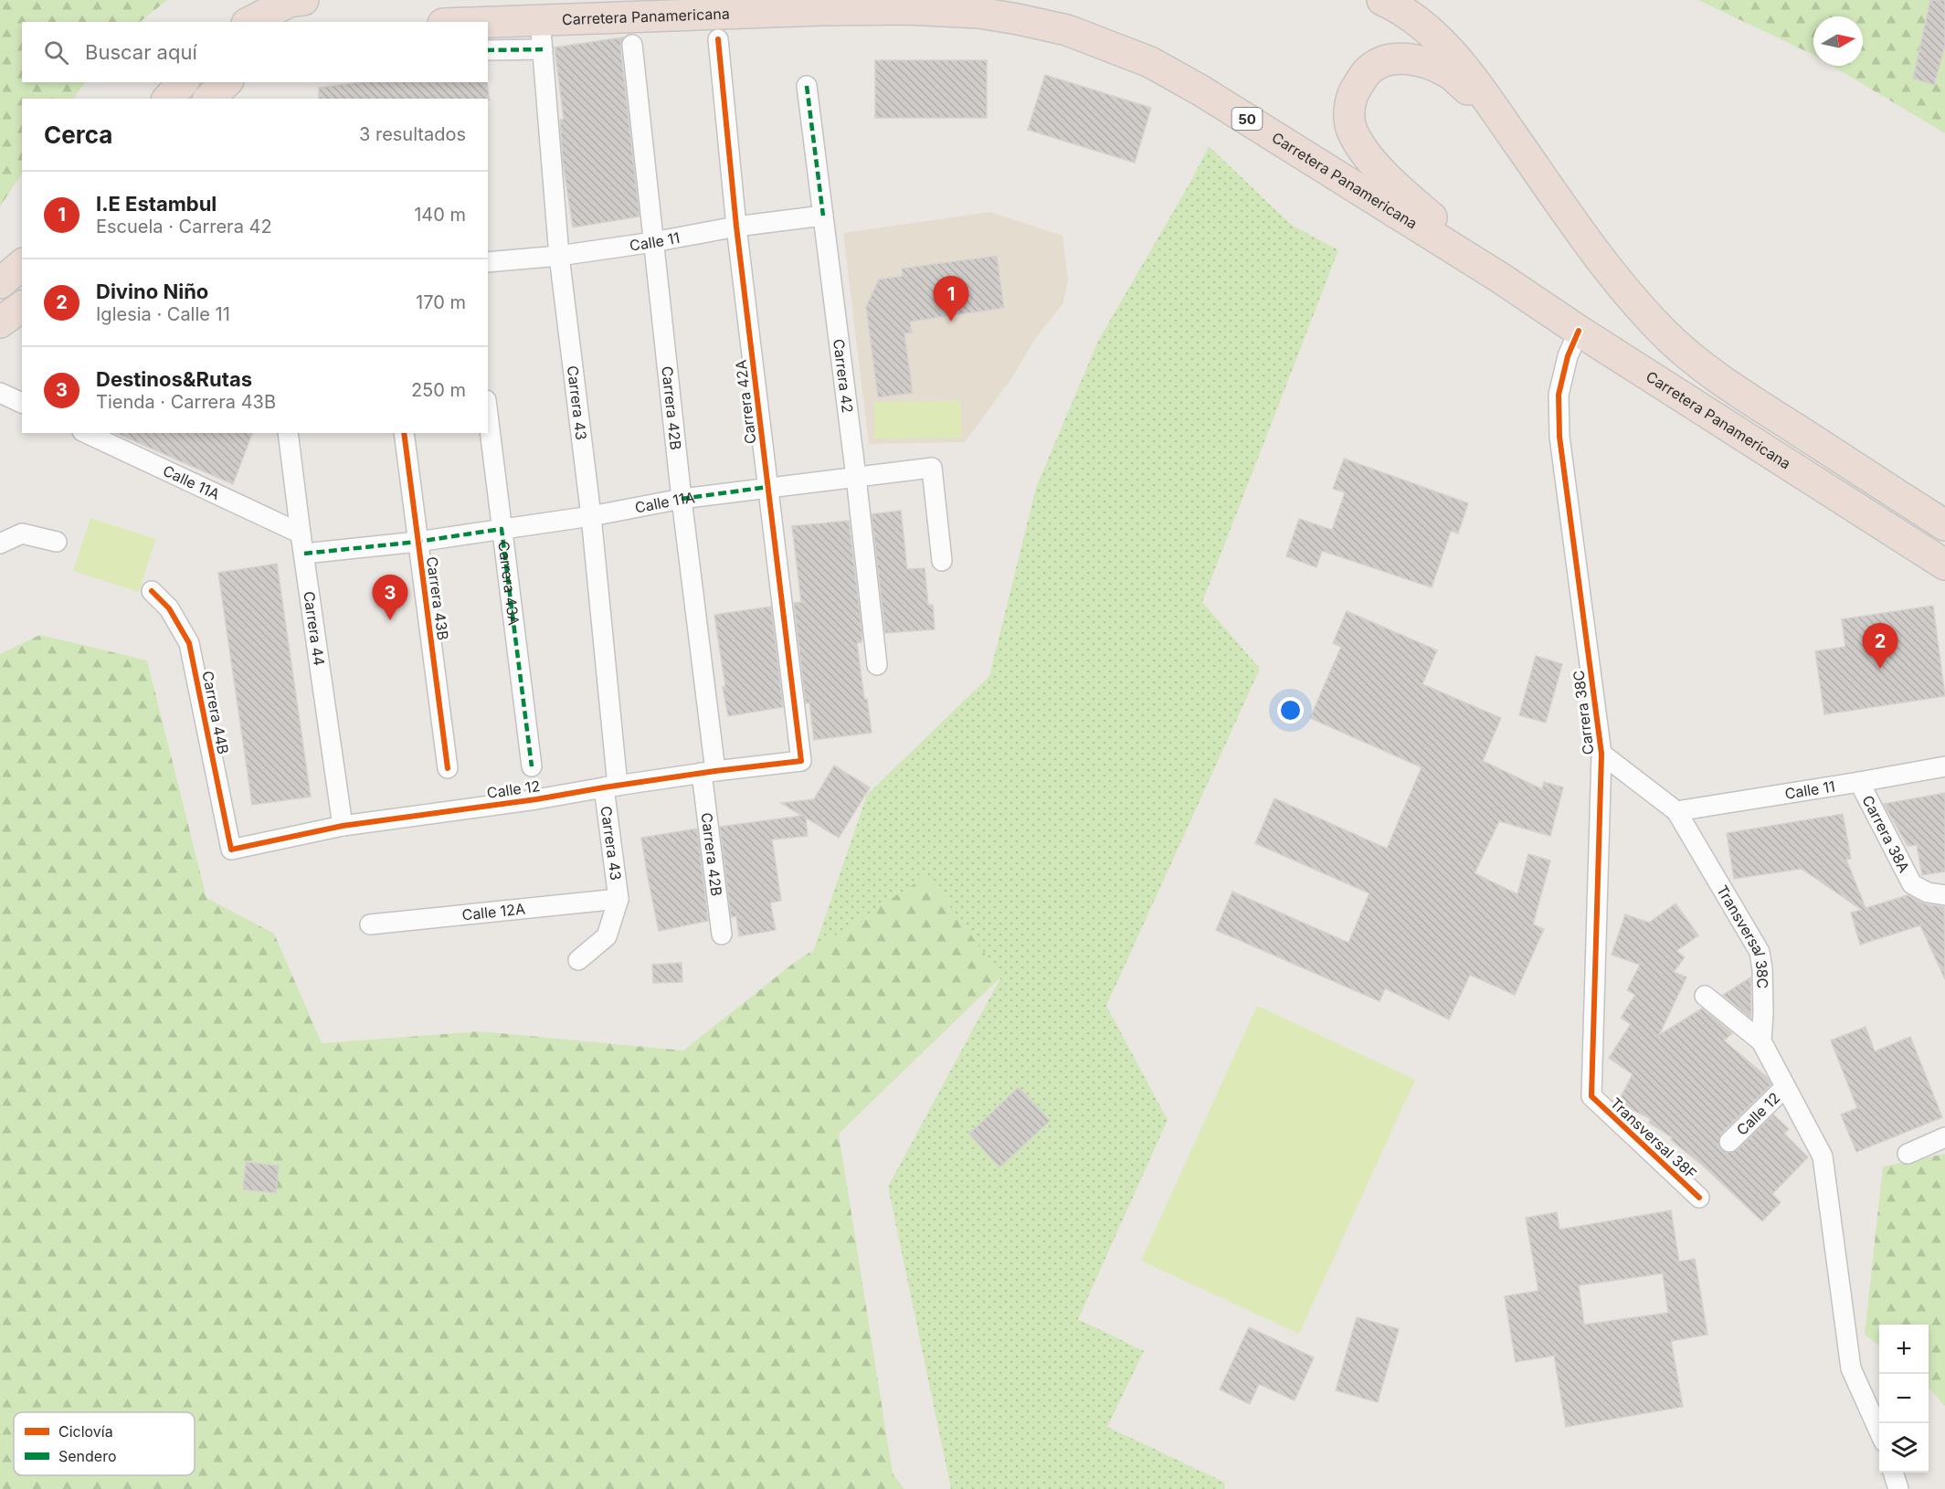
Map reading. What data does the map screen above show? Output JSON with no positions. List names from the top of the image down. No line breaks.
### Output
{"streets":{"highway":["Carretera Panamericana","50"],"street":["Calle 11","Carrera 42","Carrera 42A","Carrera 43","Carrera 42B","Calle 11A","Carrera 43A","Carrera 43B","Carrera 44","Carrera 44B","Carrera 38C","Calle 12","Carrera 38A","Calle 12A","Transversal 38C","Transversal 38F"]},"crossings":[["Carretera Panamericana","Carrera 43"],["Carretera Panamericana","Carrera 38C"],["Calle 11","Carrera 42"],["Calle 11","Carrera 42A"],["Calle 11","Carrera 43"],["Calle 11","Carrera 42B"],["Calle 11","Carrera 38A"],["Calle 11","Transversal 38C"],["Carrera 42","Calle 11A"],["Carrera 42A","Calle 11A"],["Carrera 42A","Calle 12"],["Carrera 43","Calle 11A"],["Carrera 43","Calle 12"],["Carrera 43","Calle 12A"],["Carrera 42B","Calle 11A"],["Carrera 42B","Calle 12"],["Calle 11A","Carrera 43A"],["Calle 11A","Carrera 43B"],["Calle 11A","Carrera 44"],["Carrera 44","Calle 12"],["Carrera 44B","Calle 12"],["Carrera 38C","Transversal 38C"],["Carrera 38C","Transversal 38F"]],"legend":["Ciclovía","Sendero"],"north":"right","page":{"search":"Buscar aquí","heading":["Cerca","3 resultados"],"list":[{"mark":"1","name":"I.E Estambul","note":"Escuela · Carrera 42","value":"140 m"},{"mark":"2","name":"Divino Niño","note":"Iglesia · Calle 11","value":"170 m"},{"mark":"3","name":"Destinos&Rutas","note":"Tienda · Carrera 43B","value":"250 m"}],"pins":["1","3","2"],"map_buttons":["+","−"]}}
